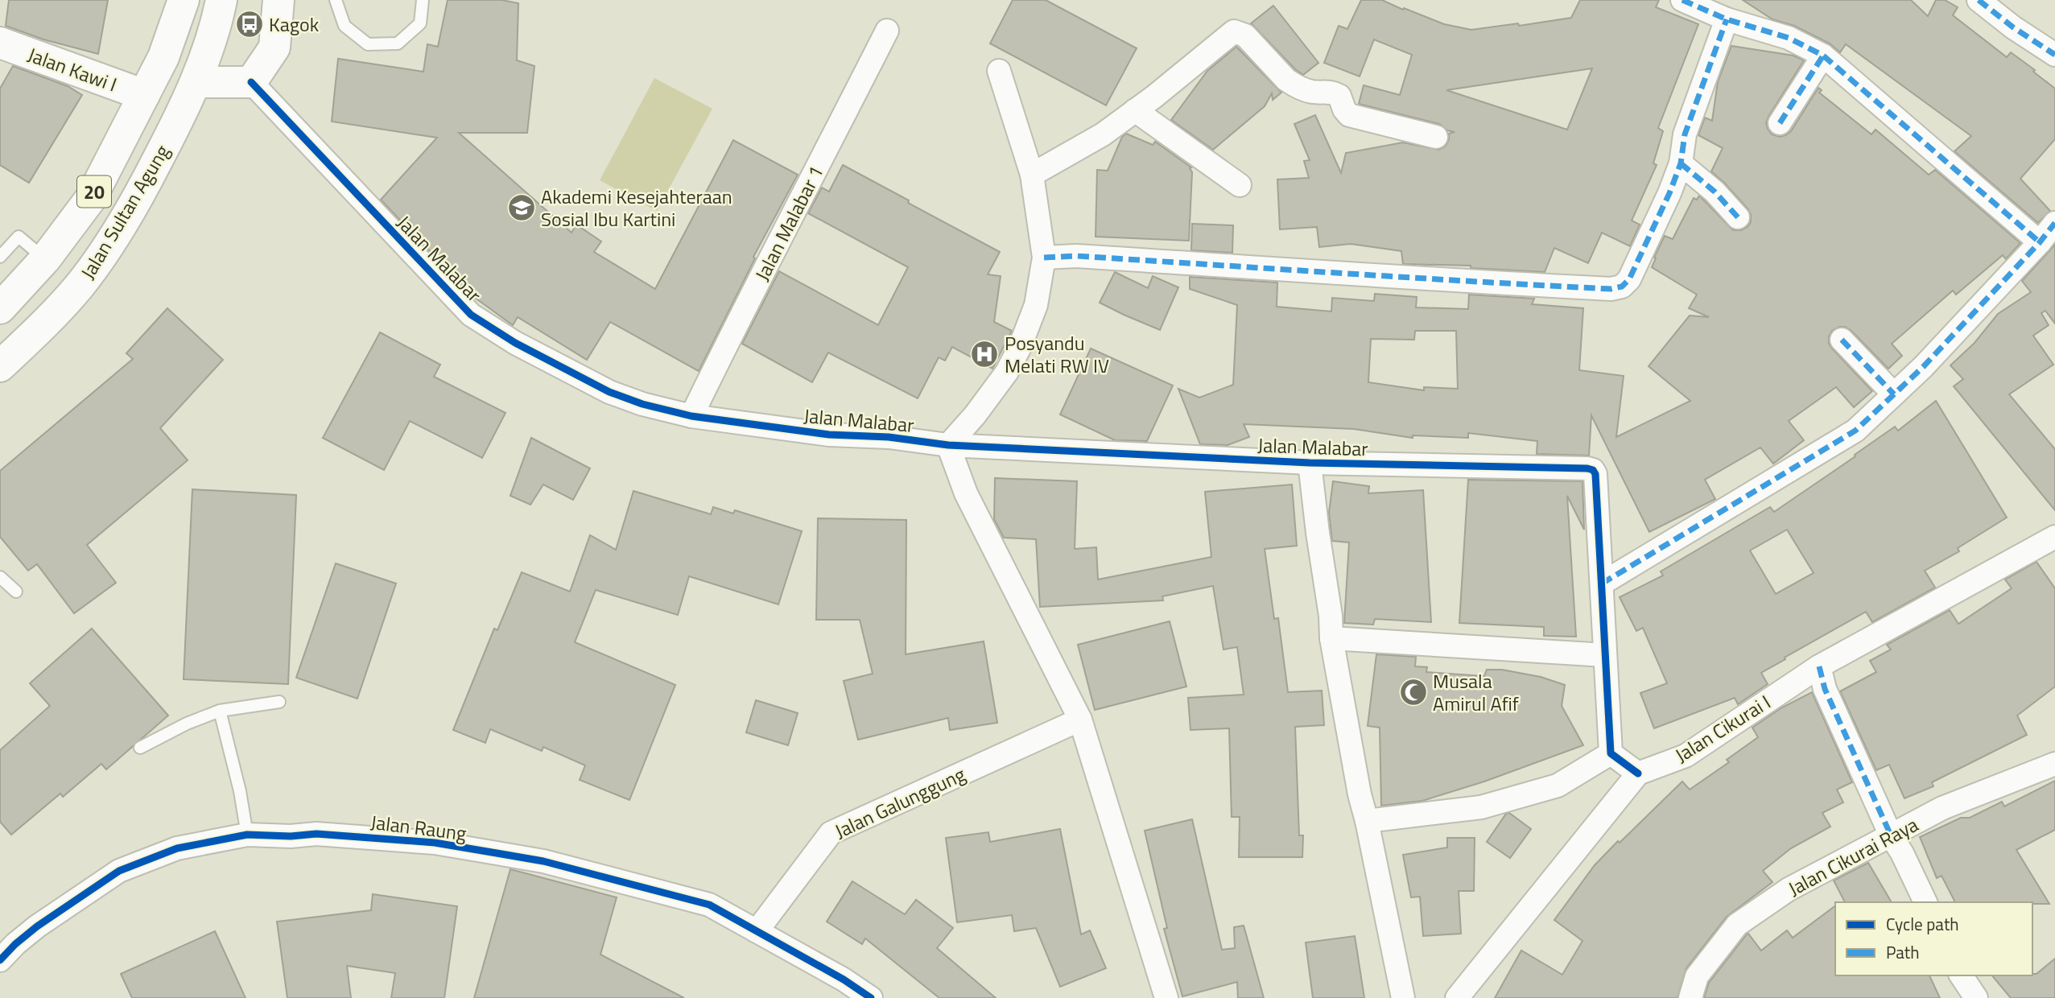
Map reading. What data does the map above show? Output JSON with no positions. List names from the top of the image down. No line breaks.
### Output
{"streets":{"main road":["Jalan Kawi I","20","Jalan Sultan Agung"],"street":["Jalan Malabar 1","Jalan Malabar","Jalan Cikurai I","Jalan Galunggung","Jalan Raung","Jalan Cikurai Raya"]},"crossings":[["Jalan Kawi I","Jalan Sultan Agung"],["Jalan Malabar 1","Jalan Malabar"],["Jalan Galunggung","Jalan Raung"]],"places":{"bus stop":["Kagok"],"school or university":["Akademi Kesejahteraan Sosial Ibu Kartini"],"hospital":["Posyandu Melati RW IV"],"mosque":["Musala Amirul Afif"]},"legend":["Cycle path","Path"]}
